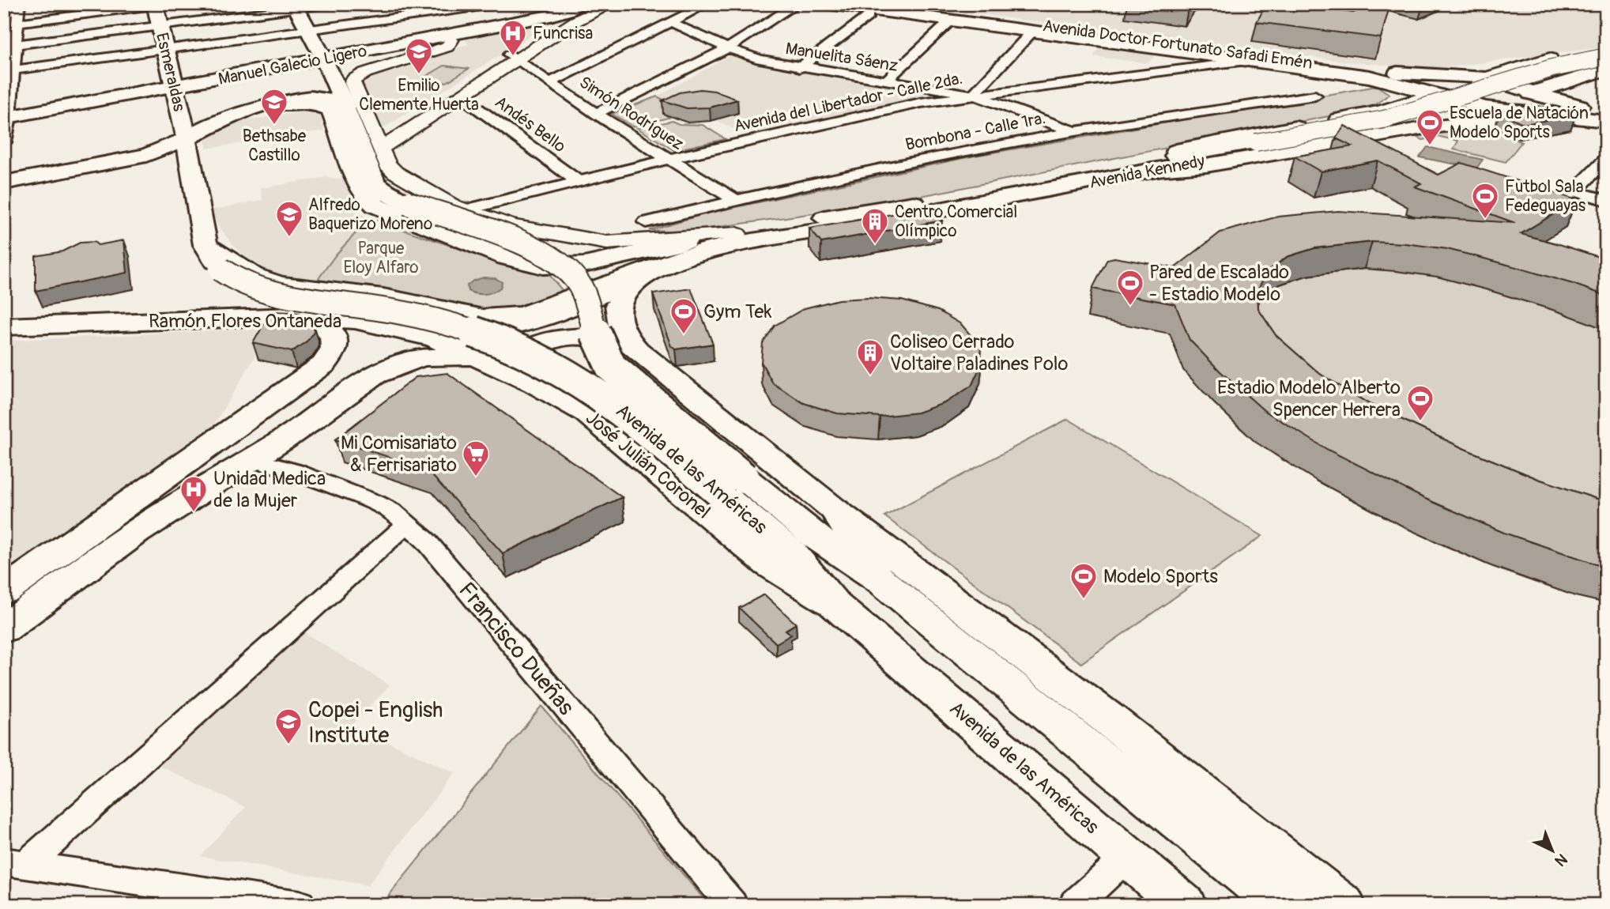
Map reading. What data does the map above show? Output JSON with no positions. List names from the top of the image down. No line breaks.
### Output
{"streets":{"main road":["Avenida Doctor Fortunato Safadi Emén","Manuel Galecio Ligero","Esmeraldas","Avenida Kennedy","Ramón Flores Ontaneda","José Julián Coronel","Avenida de las Américas"],"street":["Manuelita Sáenz","Avenida del Libertador - Calle 2da.","Simón Rodríguez","Andés Bello","Bombona - Calle 1ra.","Francisco Dueñas"]},"crossings":[["Avenida Doctor Fortunato Safadi Emén","Avenida del Libertador - Calle 2da."],["Manuelita Sáenz","Avenida del Libertador - Calle 2da."],["Manuelita Sáenz","Bombona - Calle 1ra."],["Manuel Galecio Ligero","Esmeraldas"],["Manuel Galecio Ligero","Avenida de las Américas"],["Esmeraldas","Avenida de las Américas"],["Avenida del Libertador - Calle 2da.","Simón Rodríguez"],["Avenida del Libertador - Calle 2da.","Andés Bello"],["Simón Rodríguez","Bombona - Calle 1ra."],["Ramón Flores Ontaneda","José Julián Coronel"],["José Julián Coronel","Avenida de las Américas"]],"parks":["Parque Eloy Alfaro"],"places":{"hospital":["Funcrisa","Unidad Medica de la Mujer"],"school or university":["Emilio Clemente Huerta","Bethsabe Castillo","Alfredo Baquerizo Moreno","Copei - English Institute"],"sports":["Escuela de Natación Modelo Sports","Futbol Sala Fedeguayas","Pared de Escalado - Estadio Modelo","Gym Tek","Estadio Modelo Alberto Spencer Herrera","Modelo Sports"],"building":["Centro Comercial Olímpico","Coliseo Cerrado Voltaire Paladines Polo"],"supermarket":["Mi Comisariato & Ferrisariato"]},"north":"bottom right"}
